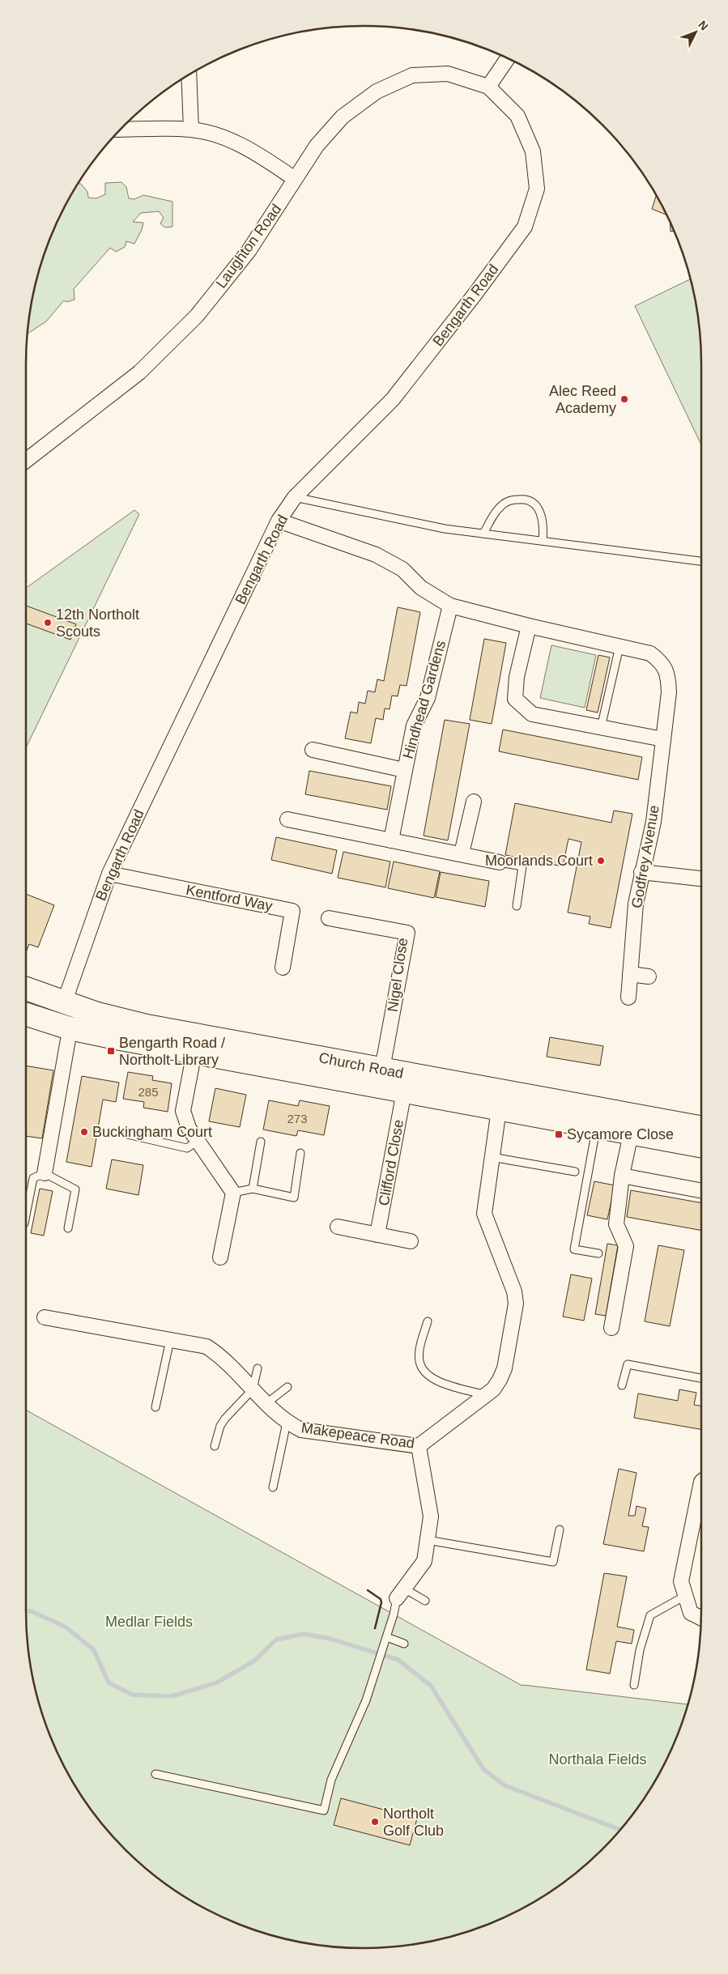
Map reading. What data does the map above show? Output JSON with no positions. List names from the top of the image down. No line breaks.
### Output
{"streets":{"highway":["Church Road"],"street":["Laughton Road","Bengarth Road","Hindhead Gardens","Godfrey Avenue","Kentford Way","Nigel Close","Clifford Close","Makepeace Road"]},"crossings":[["Laughton Road","Bengarth Road"],["Bengarth Road","Godfrey Avenue"],["Bengarth Road","Kentford Way"],["Bengarth Road","Church Road"],["Hindhead Gardens","Godfrey Avenue"],["Nigel Close","Church Road"],["Church Road","Clifford Close"],["Church Road","Makepeace Road"]],"parks":["Medlar Fields","Northala Fields"],"places":{"other":["Alec Reed Academy","12th Northolt Scouts","Moorlands Court","Buckingham Court","Northolt Golf Club"],"transit":["Bengarth Road / Northolt Library","Sycamore Close"]},"house_numbers":["285","273"],"north":"top right"}
